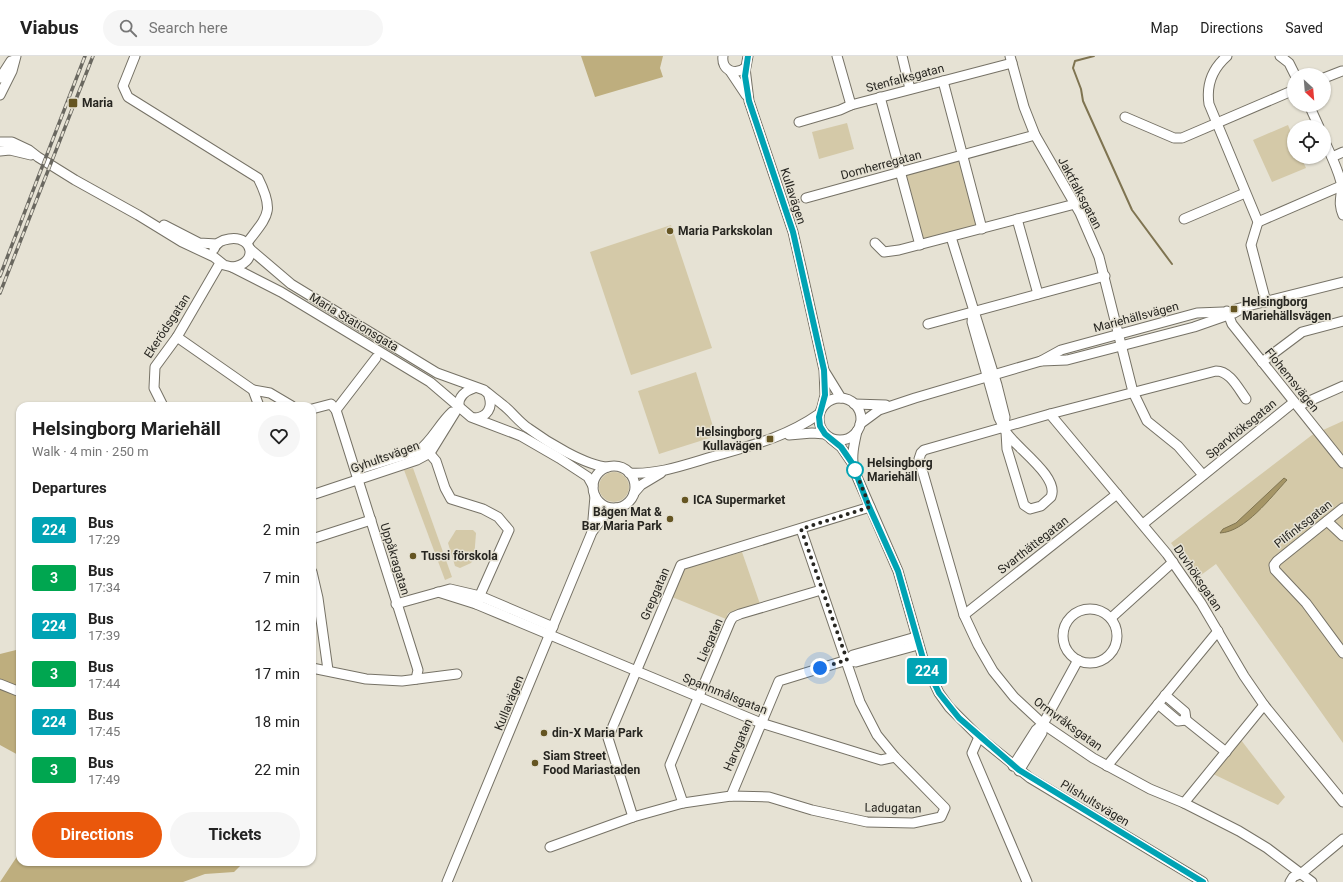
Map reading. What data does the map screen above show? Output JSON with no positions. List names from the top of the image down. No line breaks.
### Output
{"streets":{"street":["Stenfalksgatan","Domherregatan","Jaktfalksgatan","Kullavägen","Mariehällsvägen","Maria Stationsgata","Ekerödsgatan","Flohemsvägen","Sparvhöksgatan","Gyhultsvägen","Pilfinksgatan","Svarthättegatan","Uppåkragatan","Duvhöksgatan","Grepgatan","Liegatan","Spannmålsgatan","Ormvråksgatan","Harvgatan","Pilshultsvägen","Ladugatan"]},"crossings":[["Stenfalksgatan","Jaktfalksgatan"],["Domherregatan","Jaktfalksgatan"],["Jaktfalksgatan","Mariehällsvägen"],["Jaktfalksgatan","Sparvhöksgatan"],["Kullavägen","Mariehällsvägen"],["Kullavägen","Maria Stationsgata"],["Kullavägen","Uppåkragatan"],["Kullavägen","Spannmålsgatan"],["Kullavägen","Pilshultsvägen"],["Mariehällsvägen","Flohemsvägen"],["Mariehällsvägen","Sparvhöksgatan"],["Mariehällsvägen","Pilshultsvägen"],["Maria Stationsgata","Ekerödsgatan"],["Maria Stationsgata","Gyhultsvägen"],["Flohemsvägen","Sparvhöksgatan"],["Sparvhöksgatan","Duvhöksgatan"],["Gyhultsvägen","Uppåkragatan"],["Svarthättegatan","Duvhöksgatan"],["Svarthättegatan","Ormvråksgatan"],["Uppåkragatan","Spannmålsgatan"],["Grepgatan","Spannmålsgatan"],["Grepgatan","Pilshultsvägen"],["Grepgatan","Ladugatan"],["Liegatan","Spannmålsgatan"],["Liegatan","Ladugatan"],["Spannmålsgatan","Harvgatan"],["Spannmålsgatan","Ladugatan"],["Harvgatan","Pilshultsvägen"],["Harvgatan","Ladugatan"]],"places":{"transit":["Maria","Helsingborg Mariehällsvägen","Helsingborg Kullavägen"],"other":["Maria Parkskolan","Helsingborg Mariehäll","ICA Supermarket","Bågen Mat & Bar Maria Park","Tussi förskola","din-X Maria Park","Siam Street Food Mariastaden"]},"lines":["bus line 224"],"north":"bottom right","page":{"header":"Viabus","search":"Search here","nav":["Map","Directions","Saved"],"on_map":"224","heading":[["Helsingborg Mariehäll","Walk · 4 min · 250 m"],"Departures"],"list":[{"mark":"224","name":"Bus","note":"17:29","value":"2 min"},{"mark":"3","name":"Bus","note":"17:34","value":"7 min"},{"mark":"224","name":"Bus","note":"17:39","value":"12 min"},{"mark":"3","name":"Bus","note":"17:44","value":"17 min"},{"mark":"224","name":"Bus","note":"17:45","value":"18 min"},{"mark":"3","name":"Bus","note":"17:49","value":"22 min"}],"buttons":["Directions","Tickets"]}}
